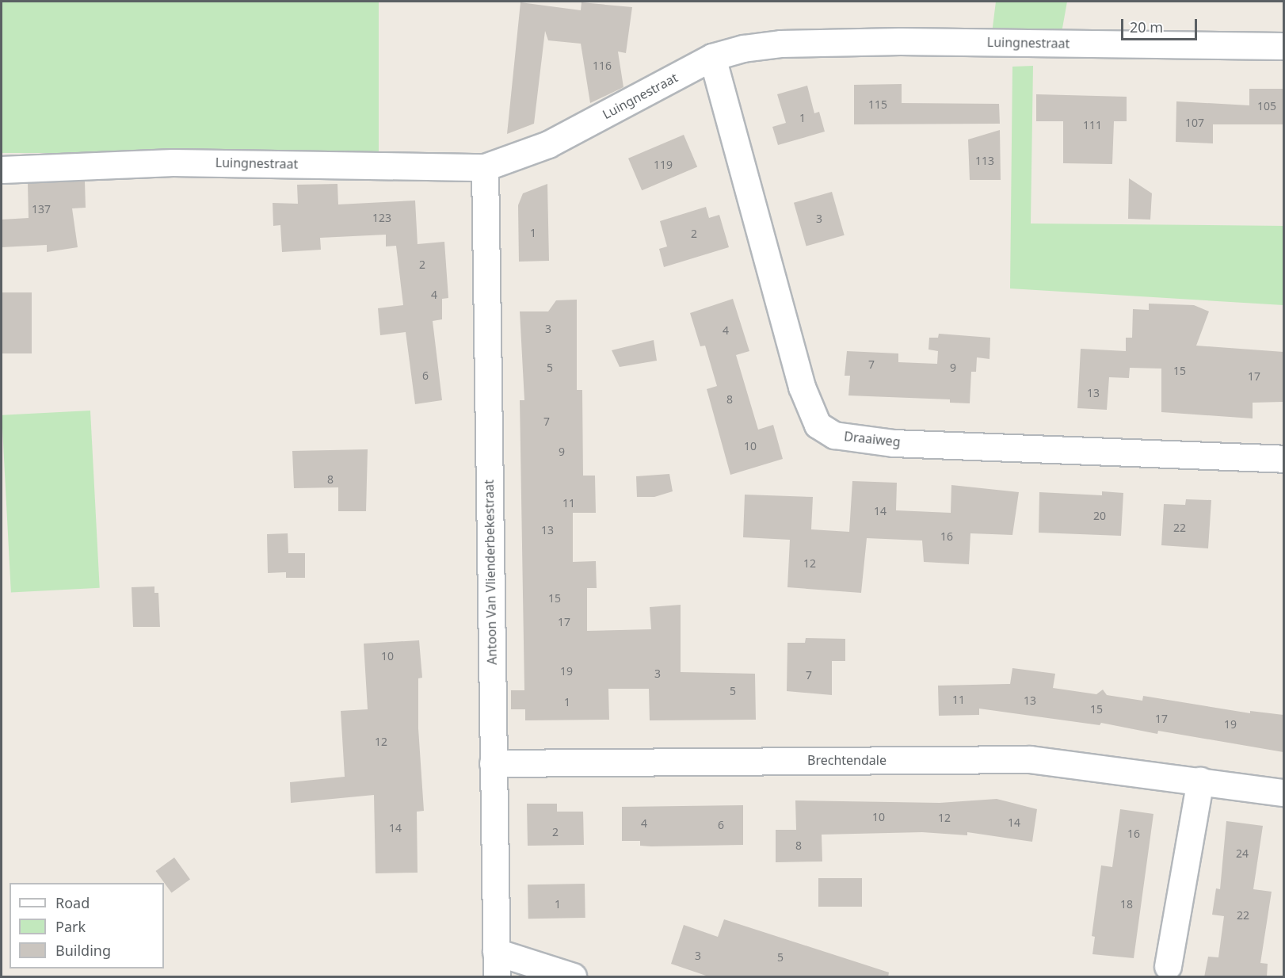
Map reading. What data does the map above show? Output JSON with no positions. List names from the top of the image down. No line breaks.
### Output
{"streets":{"street":["Luingnestraat","Draaiweg","Antoon Van Vlienderbekestraat","Brechtendale"]},"crossings":[["Luingnestraat","Draaiweg"],["Luingnestraat","Antoon Van Vlienderbekestraat"],["Antoon Van Vlienderbekestraat","Brechtendale"]],"house_numbers":["116","115","105","1","107","111","113","119","137","123","3","1","2","2","4","3","4","7","5","9","15","6","17","13","8","7","10","9","8","11","14","20","22","13","16","12","15","17","10","19","3","7","5","11","13","1","15","17","19","12","10","12","14","4","6","14","2","16","8","24","1","18","22","3","5"],"legend":["Road","Park","Building"],"scale_bar":"20 m"}
